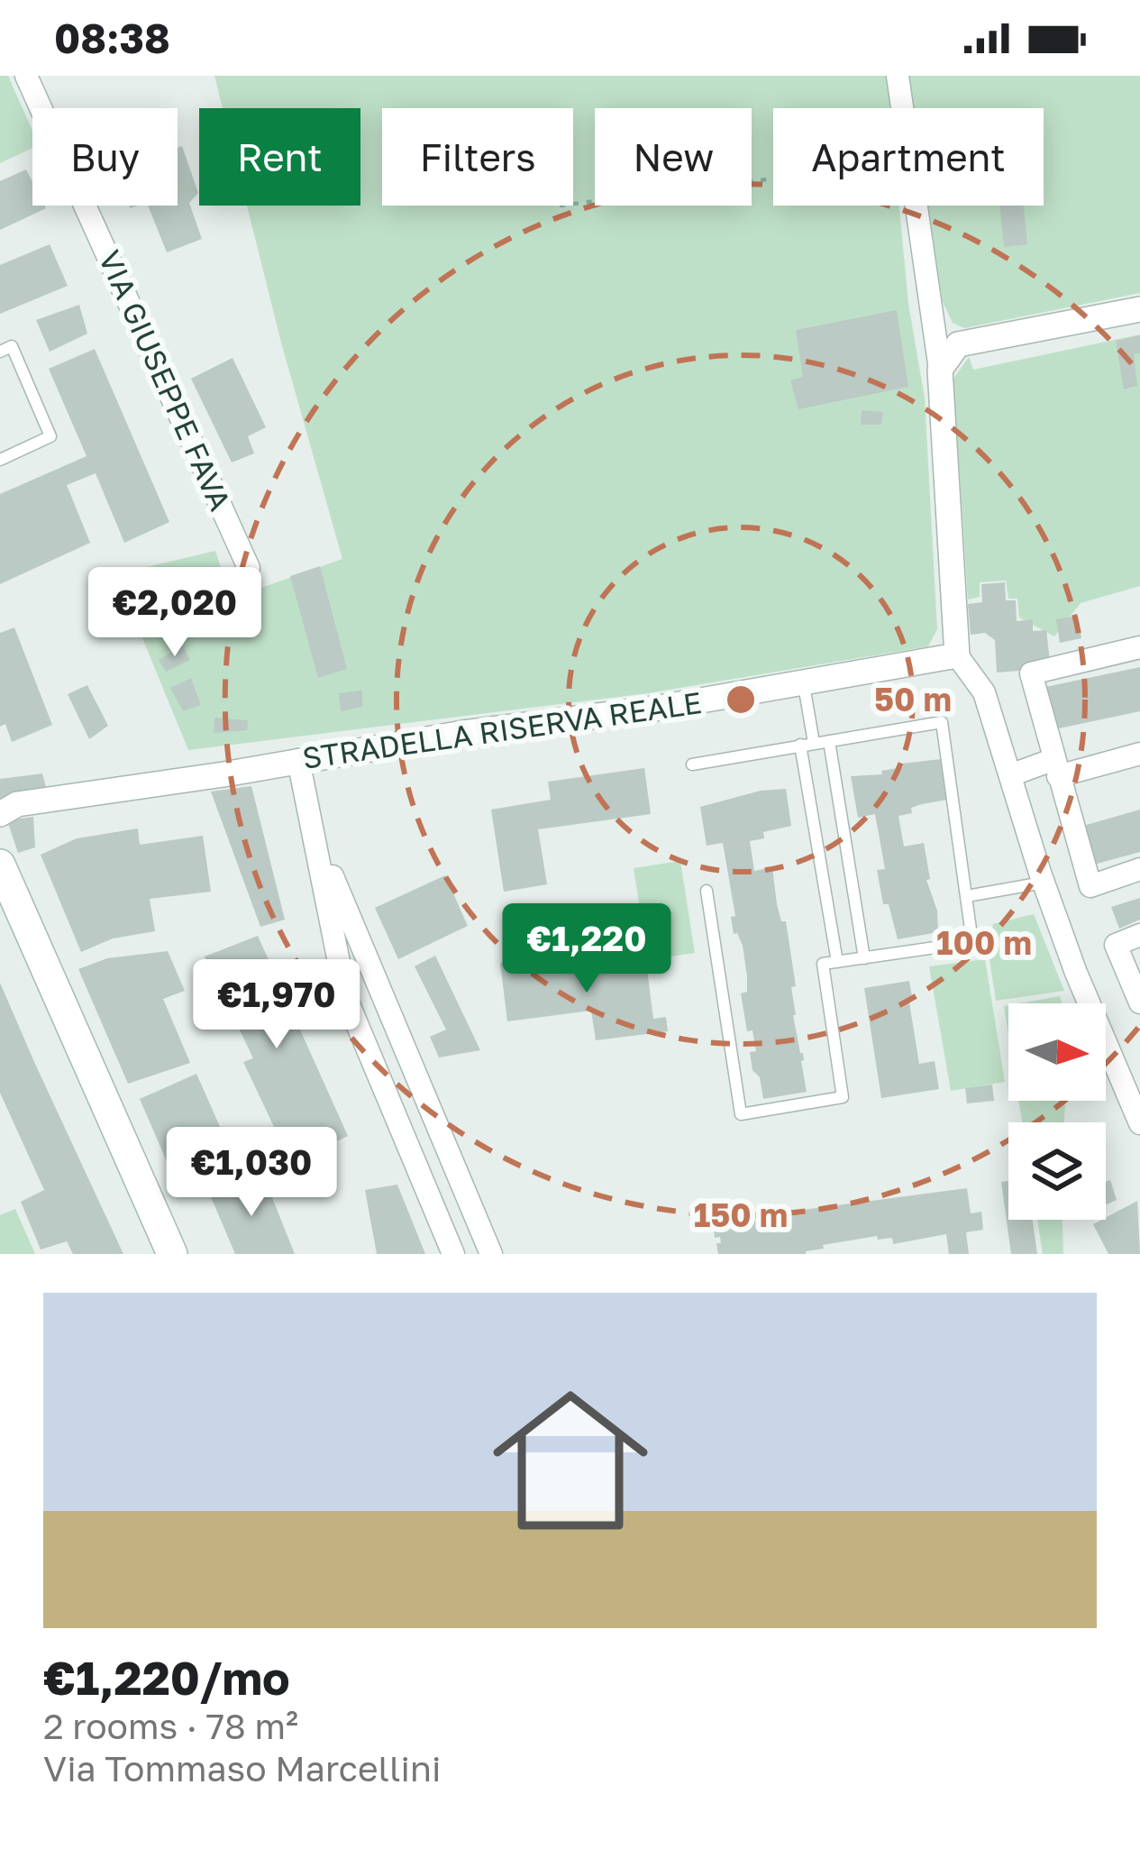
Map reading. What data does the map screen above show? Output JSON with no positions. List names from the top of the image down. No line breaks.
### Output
{"streets":{"street":["VIA GIUSEPPE FAVA","STRADELLA RISERVA REALE"]},"north":"right","page":{"status":"08:38","chip":["Buy","Rent","Filters","New","Apartment"],"price":["€2,020","€1,220","€1,970","€1,030"],"list":[{"name":"€1,220/mo","note":"2 rooms · 78 m² · Via Tommaso Marcellini"}]},"rings":["50 m","100 m","150 m"]}
